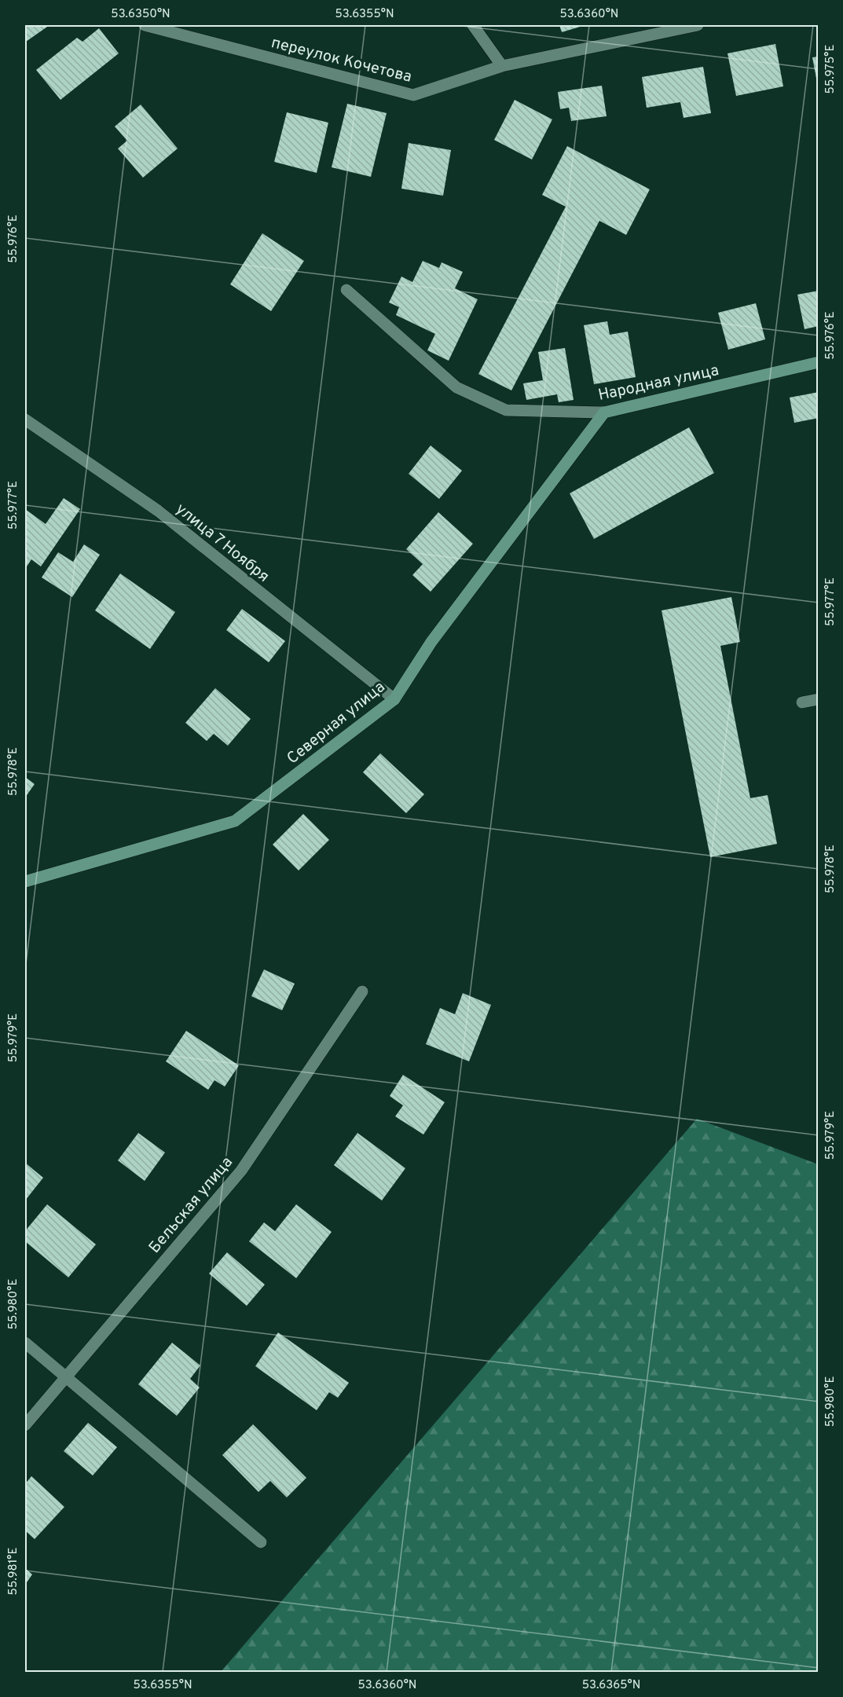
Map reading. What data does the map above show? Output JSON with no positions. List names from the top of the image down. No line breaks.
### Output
{"streets":{"street":["переулок Кочетова","Народная улица","улица 7 Ноября","Северная улица","Бельская улица"]},"crossings":[["Народная улица","Северная улица"],["улица 7 Ноября","Северная улица"]],"coordinates":["53.6350°N","53.6355°N","53.6360°N","55.975°E","55.976°E","55.977°E","55.978°E","55.979°E","55.980°E","55.981°E","53.6365°N"]}
